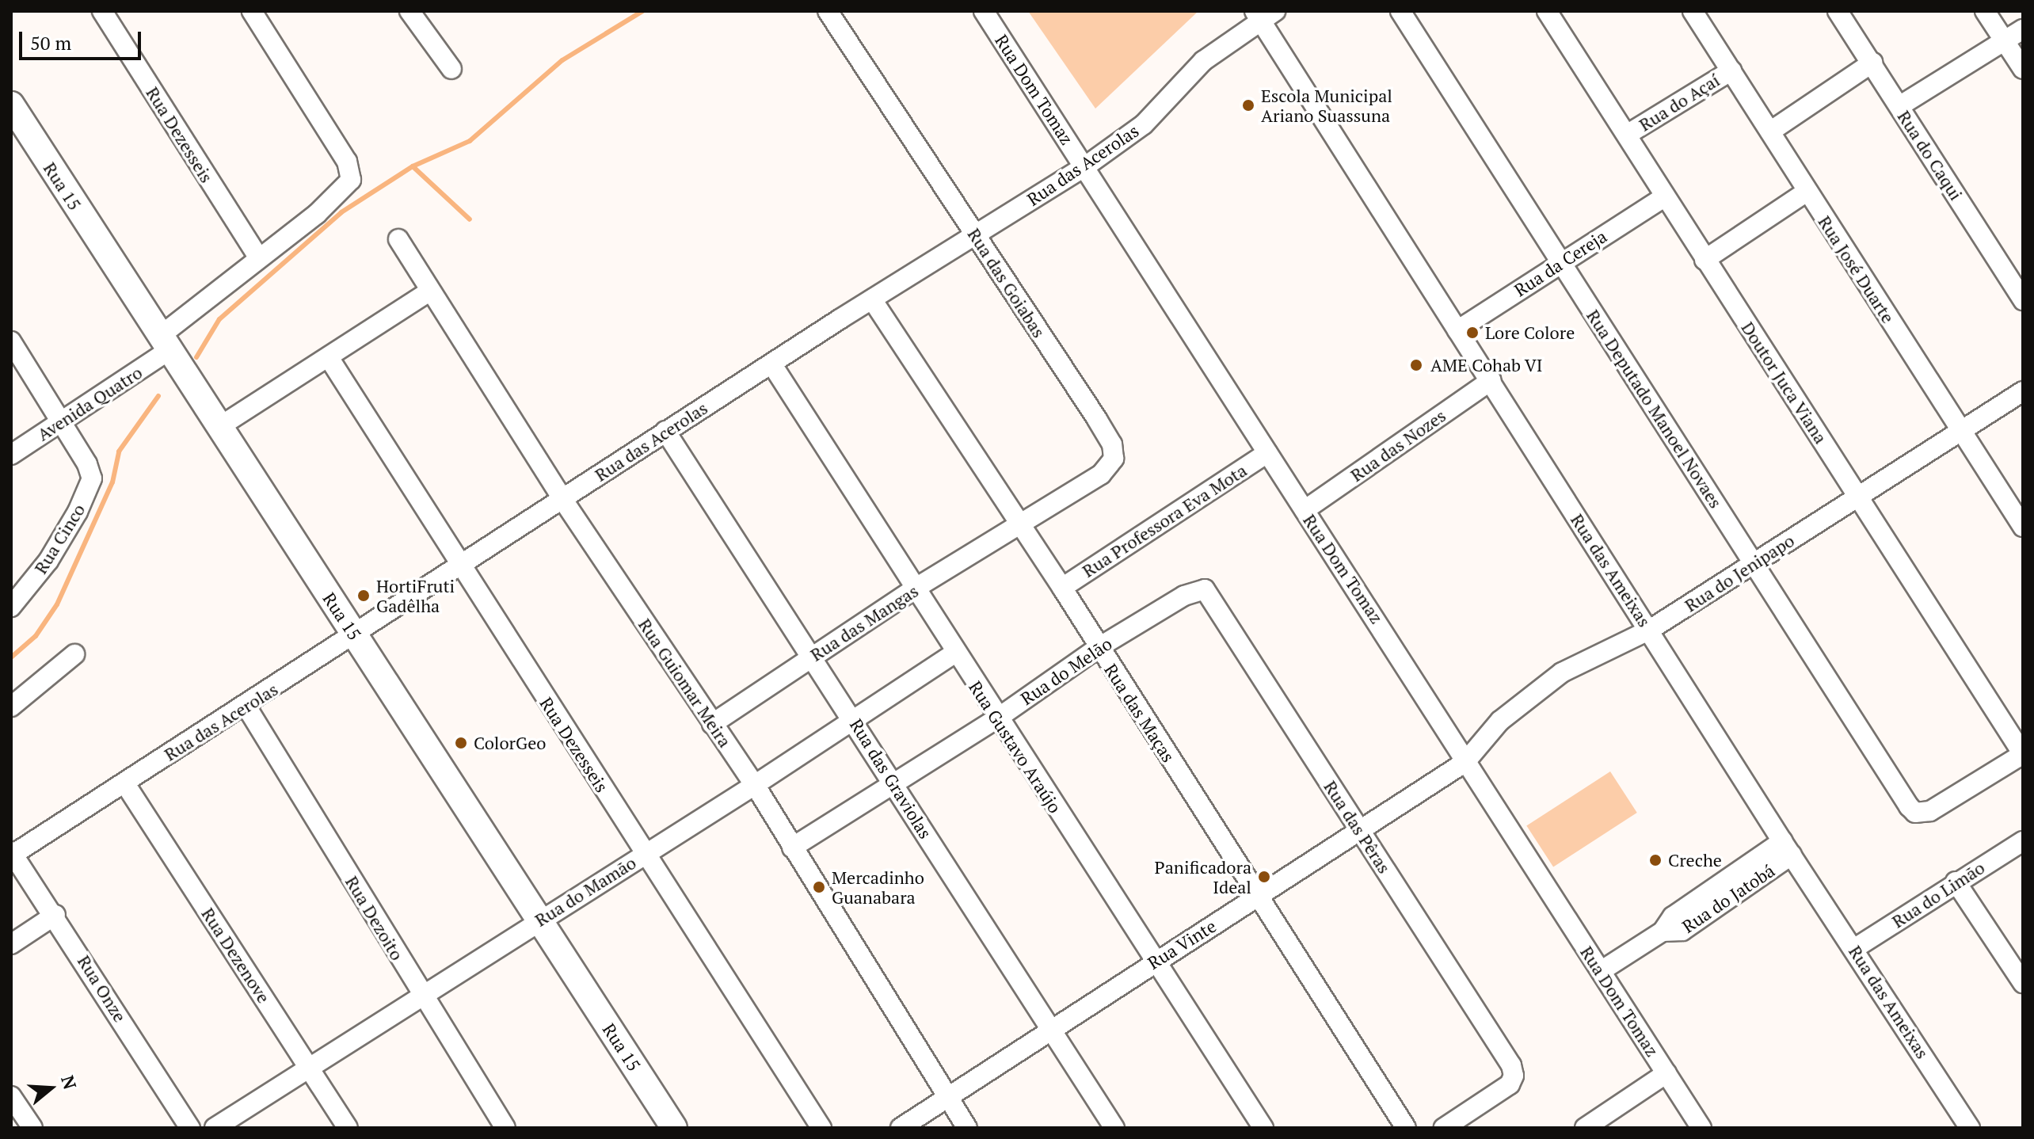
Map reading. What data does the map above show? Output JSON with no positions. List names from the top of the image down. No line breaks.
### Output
{"streets":{"main road":["Rua 15"],"street":["Rua Dom Tomaz","Rua do Açaí","Rua Dezesseis","Rua do Caqui","Rua das Acerolas","Rua da Cereja","Rua José Duarte","Rua das Goiabas","Doutor Juca Viana","Avenida Quatro","Rua Deputado Manoel Novaes","Rua das Nozes","Rua Professora Eva Mota","Rua Cinco","Rua das Ameixas","Rua do Jenipapo","Rua das Mangas","Rua do Melão","Rua Guiomar Meira","Rua das Maças","Rua Gustavo Araújo","Rua das Graviolas","Rua das Pêras","Rua do Mamão","Rua do Limão","Rua do Jatobá","Rua Dezoito","Rua Vinte","Rua Dezenove","Rua Onze"]},"crossings":[["Rua Dom Tomaz","Rua das Acerolas"],["Rua Dom Tomaz","Rua das Nozes"],["Rua Dom Tomaz","Rua Professora Eva Mota"],["Rua Dom Tomaz","Rua do Jenipapo"],["Rua Dom Tomaz","Rua do Jatobá"],["Rua Dom Tomaz","Rua Vinte"],["Rua do Açaí","Rua José Duarte"],["Rua do Açaí","Doutor Juca Viana"],["Rua Dezesseis","Rua das Acerolas"],["Rua Dezesseis","Avenida Quatro"],["Rua Dezesseis","Rua do Mamão"],["Rua das Acerolas","Rua 15"],["Rua das Acerolas","Rua das Goiabas"],["Rua das Acerolas","Rua das Ameixas"],["Rua das Acerolas","Rua Guiomar Meira"],["Rua das Acerolas","Rua das Maças"],["Rua das Acerolas","Rua Gustavo Araújo"],["Rua das Acerolas","Rua das Graviolas"],["Rua das Acerolas","Rua Dezoito"],["Rua das Acerolas","Rua Dezenove"],["Rua das Acerolas","Rua Onze"],["Rua 15","Avenida Quatro"],["Rua 15","Rua do Mamão"],["Rua da Cereja","Doutor Juca Viana"],["Rua da Cereja","Rua Deputado Manoel Novaes"],["Rua da Cereja","Rua das Ameixas"],["Rua José Duarte","Rua do Jenipapo"],["Rua das Goiabas","Rua das Mangas"],["Rua das Goiabas","Rua das Maças"],["Doutor Juca Viana","Rua Deputado Manoel Novaes"],["Doutor Juca Viana","Rua do Jenipapo"],["Avenida Quatro","Rua Cinco"],["Rua Deputado Manoel Novaes","Rua do Jenipapo"],["Rua das Nozes","Rua das Ameixas"],["Rua Professora Eva Mota","Rua das Maças"],["Rua das Ameixas","Rua do Jenipapo"],["Rua das Ameixas","Rua do Limão"],["Rua das Ameixas","Rua do Jatobá"],["Rua do Jenipapo","Rua Vinte"],["Rua das Mangas","Rua Guiomar Meira"],["Rua das Mangas","Rua das Maças"],["Rua das Mangas","Rua Gustavo Araújo"],["Rua das Mangas","Rua das Graviolas"],["Rua do Melão","Rua Guiomar Meira"],["Rua do Melão","Rua das Maças"],["Rua do Melão","Rua Gustavo Araújo"],["Rua do Melão","Rua das Graviolas"],["Rua do Melão","Rua das Pêras"],["Rua Guiomar Meira","Rua do Mamão"],["Rua Guiomar Meira","Rua Vinte"],["Rua das Maças","Rua Vinte"],["Rua Gustavo Araújo","Rua do Mamão"],["Rua Gustavo Araújo","Rua Vinte"],["Rua das Graviolas","Rua do Mamão"],["Rua das Graviolas","Rua Vinte"],["Rua das Pêras","Rua Vinte"],["Rua do Mamão","Rua Dezoito"],["Rua do Mamão","Rua Dezenove"]],"places":["Escola Municipal Ariano Suassuna","Lore Colore","AME Cohab VI","HortiFruti Gadêlha","ColorGeo","Creche","Panificadora Ideal","Mercadinho Guanabara"],"scale_bar":"50 m","north":"right"}
